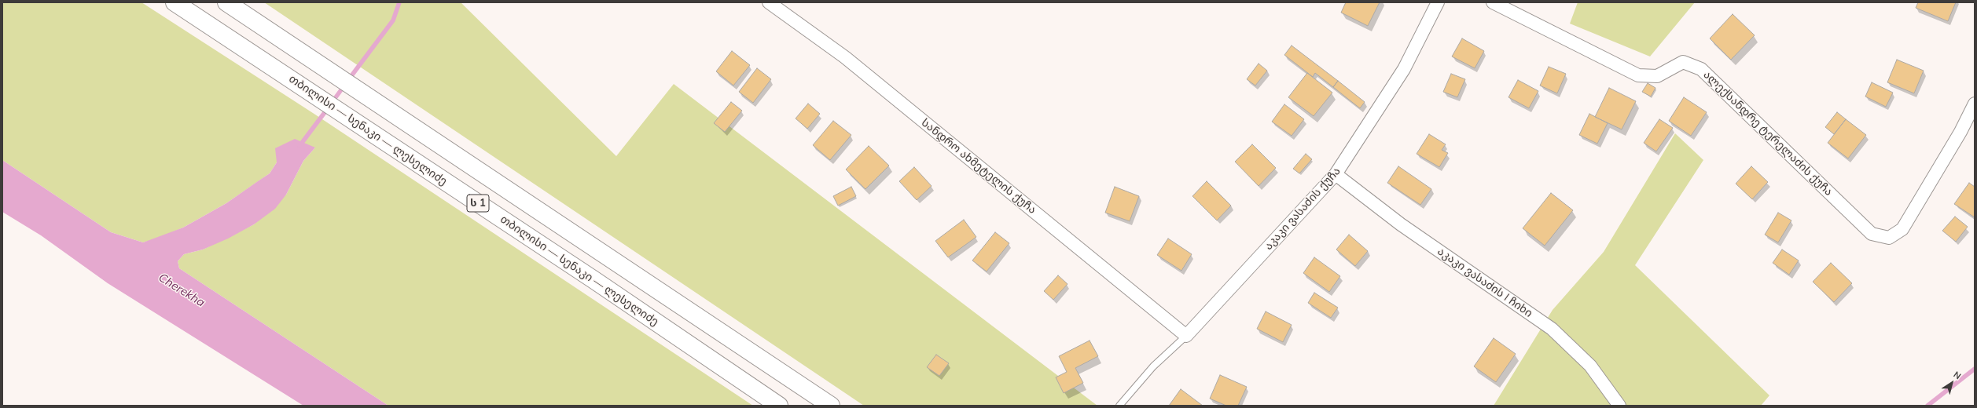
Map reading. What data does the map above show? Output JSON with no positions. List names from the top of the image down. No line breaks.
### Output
{"streets":{"highway":["თბილისი — სენაკი — ლესელიძე","ს 1"],"street":["ალექსანდრე ტერელაძის ქუჩა","სანდრო ახმეტელის ქუჩა","აკაკი ვასაძის ქუჩა","აკაკი ვასაძის I ჩიხი"]},"crossings":[["სანდრო ახმეტელის ქუჩა","აკაკი ვასაძის ქუჩა"],["აკაკი ვასაძის ქუჩა","აკაკი ვასაძის I ჩიხი"]],"water":["Cherekha"],"north":"top right"}
